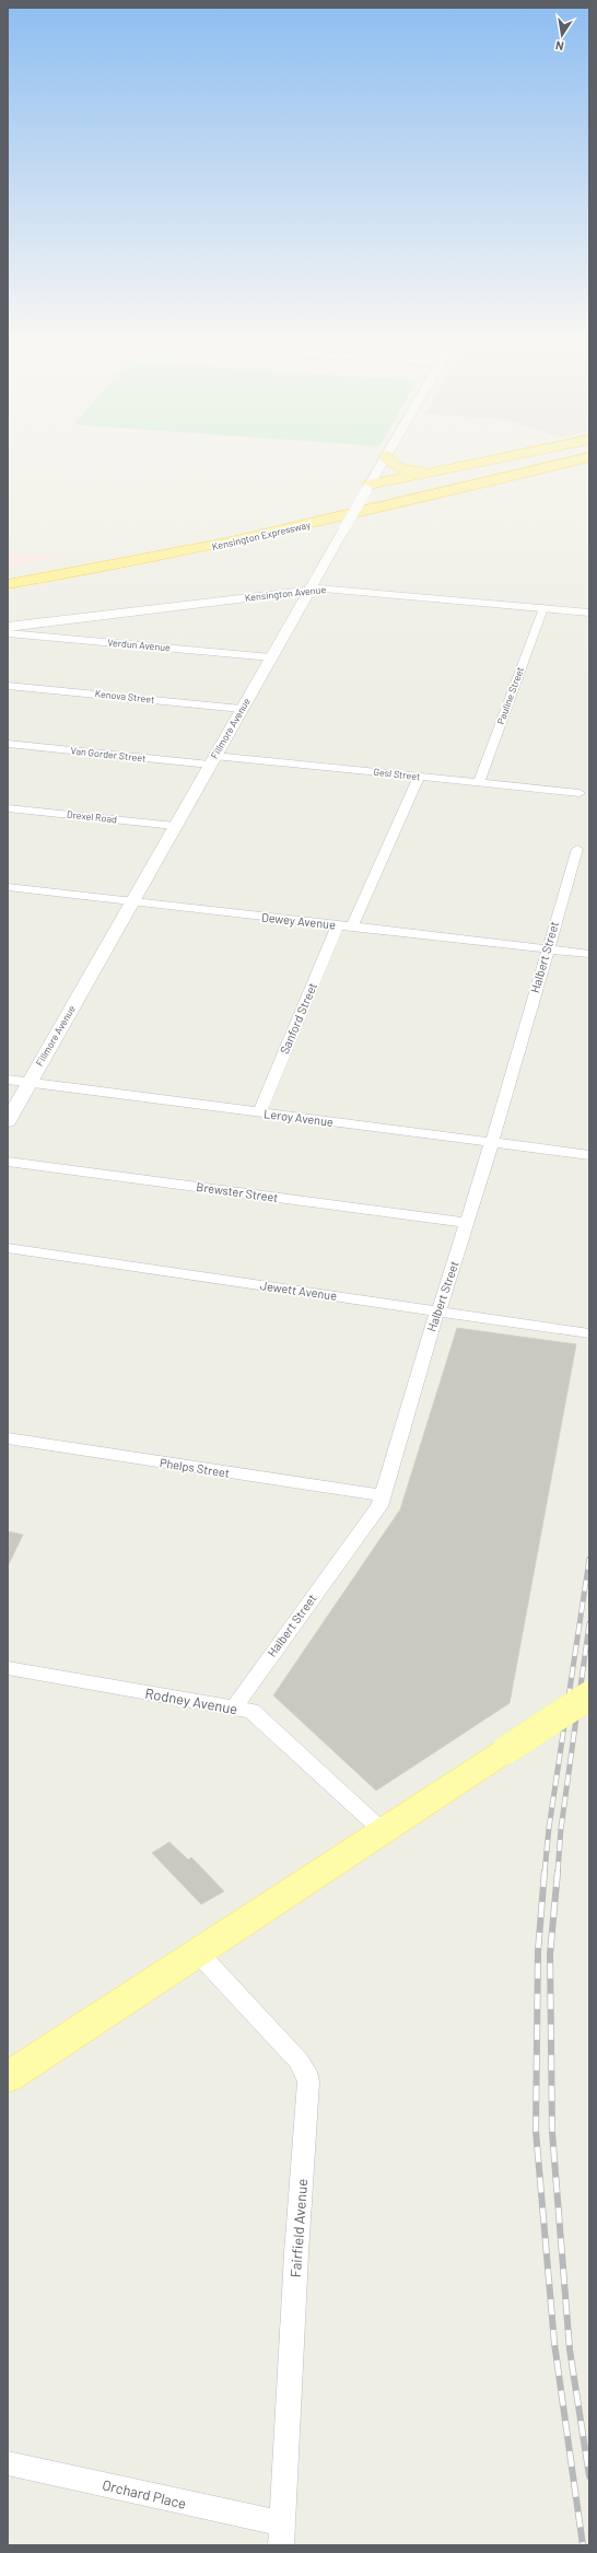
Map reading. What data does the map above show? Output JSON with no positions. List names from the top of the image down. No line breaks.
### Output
{"streets":{"highway":["Kensington Expressway"],"street":["Kensington Avenue","Verdun Avenue","Pauline Street","Kenova Street","Fillmore Avenue","Van Gorder Street","Gesl Street","Drexel Road","Dewey Avenue","Halbert Street","Sanford Street","Leroy Avenue","Brewster Street","Jewett Avenue","Phelps Street","Rodney Avenue","Fairfield Avenue","Orchard Place"]},"crossings":[["Kensington Avenue","Pauline Street"],["Kensington Avenue","Fillmore Avenue"],["Verdun Avenue","Fillmore Avenue"],["Pauline Street","Gesl Street"],["Kenova Street","Fillmore Avenue"],["Fillmore Avenue","Van Gorder Street"],["Fillmore Avenue","Gesl Street"],["Fillmore Avenue","Drexel Road"],["Fillmore Avenue","Dewey Avenue"],["Fillmore Avenue","Leroy Avenue"],["Van Gorder Street","Gesl Street"],["Dewey Avenue","Halbert Street"],["Dewey Avenue","Sanford Street"],["Halbert Street","Leroy Avenue"],["Halbert Street","Brewster Street"],["Halbert Street","Jewett Avenue"],["Halbert Street","Phelps Street"],["Halbert Street","Rodney Avenue"],["Sanford Street","Leroy Avenue"],["Fairfield Avenue","Orchard Place"]],"north":"bottom"}
